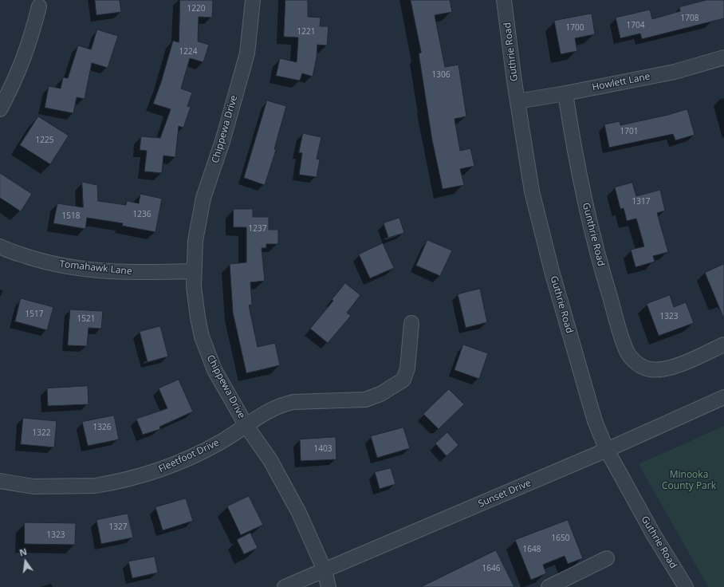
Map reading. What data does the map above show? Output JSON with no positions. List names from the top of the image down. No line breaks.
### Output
{"streets":{"street":["Guthrie Road","Howlett Lane","Chippewa Drive","Gunthrie Road","Tomahawk Lane","Fleetfoot Drive","Sunset Drive"]},"crossings":[["Guthrie Road","Howlett Lane"],["Guthrie Road","Sunset Drive"],["Howlett Lane","Gunthrie Road"],["Chippewa Drive","Tomahawk Lane"],["Chippewa Drive","Fleetfoot Drive"],["Chippewa Drive","Sunset Drive"]],"parks":["Minooka County Park"],"house_numbers":["1220","1708","1704","1700","1221","1224","1306","1701","1225","1317","1236","1518","1237","1517","1323","1521","1326","1322","1403","1327","1323","1650","1648","1646"],"north":"top"}
